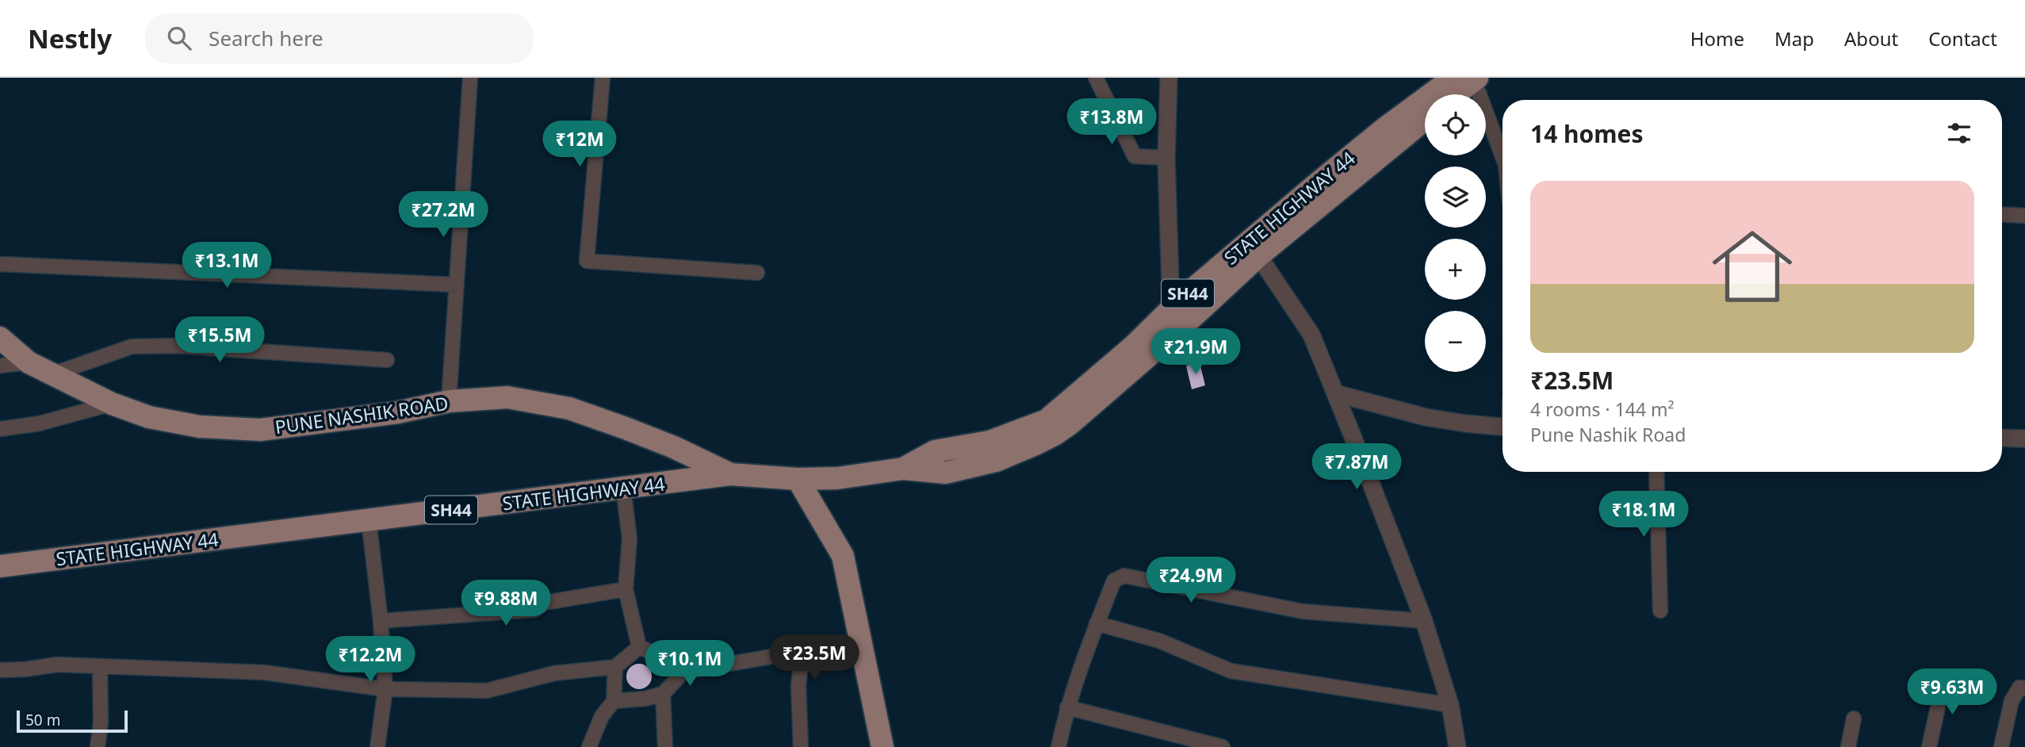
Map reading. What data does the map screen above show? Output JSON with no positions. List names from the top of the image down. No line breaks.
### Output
{"streets":{"main road":["STATE HIGHWAY 44","SH44","PUNE NASHIK ROAD"]},"crossings":[["STATE HIGHWAY 44","PUNE NASHIK ROAD"]],"scale_bar":"50 m","page":{"header":"Nestly","search":"Search here","nav":["Home","Map","About","Contact"],"map_buttons":["+","−"],"price":["₹13.8M","₹12M","₹27.2M","₹13.1M","₹15.5M","₹21.9M","₹7.87M","₹18.1M","₹24.9M","₹9.88M","₹23.5M","₹12.2M","₹10.1M","₹9.63M"],"heading":"14 homes","list":[{"name":"₹23.5M","note":"4 rooms · 144 m² · Pune Nashik Road"}],"scale":"50 m"}}
